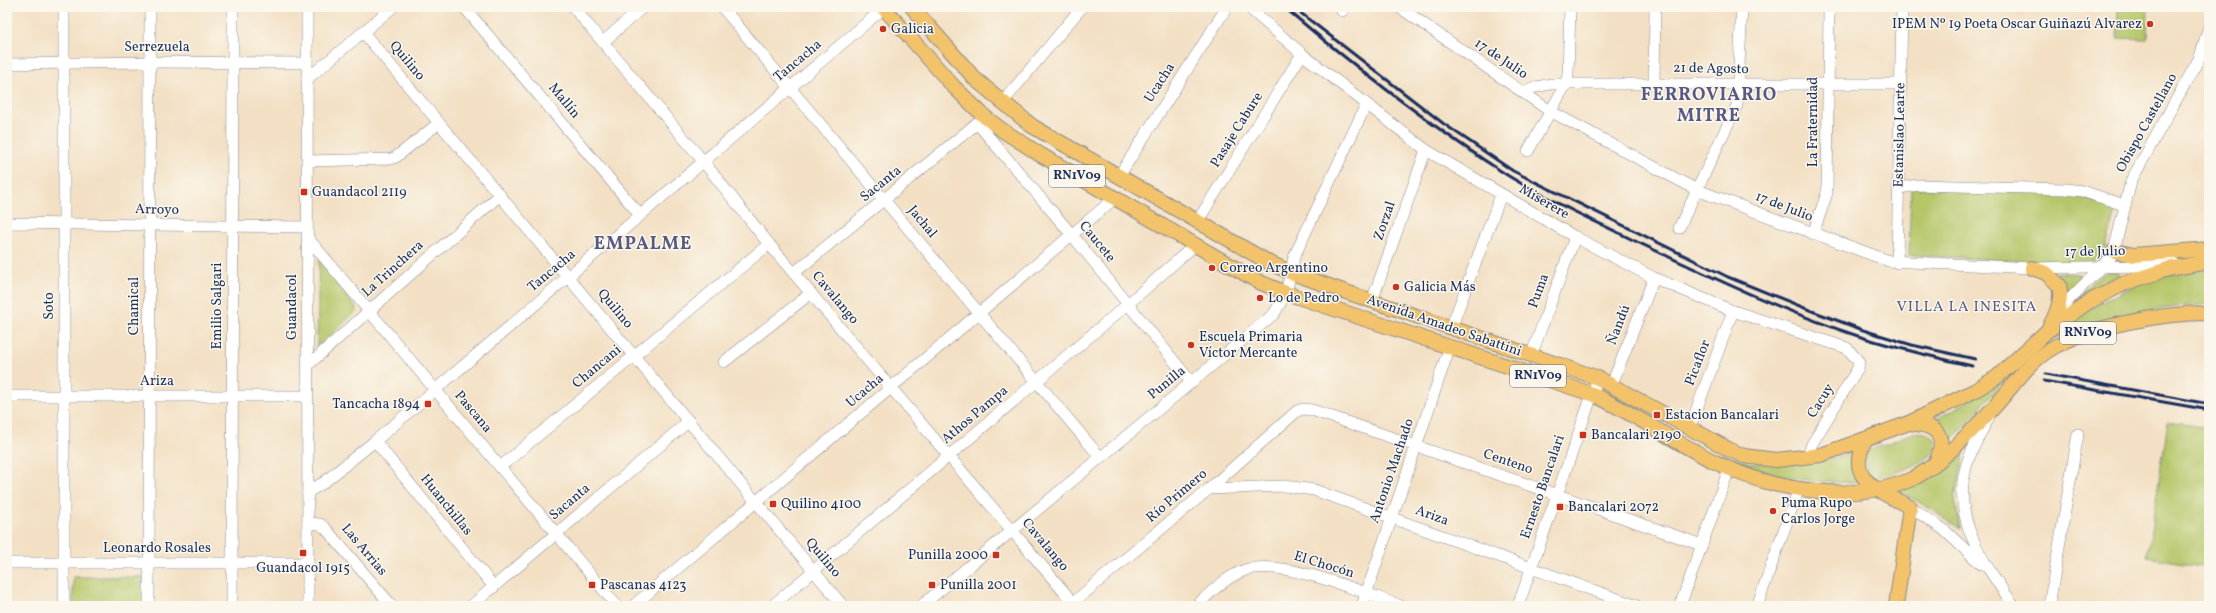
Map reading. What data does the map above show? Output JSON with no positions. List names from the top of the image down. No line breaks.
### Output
{"streets":{"main road":["RN1V09","Avenida Amadeo Sabattini"],"street":["Serrezuela","17 de Julio","Quilino","Tancacha","21 de Agosto","Ucacha","Mallín","La Fraternidad","Obispo Castellano","Pasaje Cabure","Estanislao Learte","Sacanta","Miserere","Arroyo","Zorzal","Jachal","Caucete","La Trinchera","Puma","Cavalango","Soto","Chamical","Emilio Salgari","Guandacol","Ñandú","Picaflor","Chancani","Ariza","Punilla","Cacuy","Pascana","Athos Pampa","Centeno","Antonio Machado","Ernesto Bancalari","Río Primero","Huanchillas","Leonardo Rosales","Las Arrias","El Chocón"]},"crossings":[["Serrezuela","Soto"],["Serrezuela","Chamical"],["Serrezuela","Emilio Salgari"],["Serrezuela","Guandacol"],["17 de Julio","21 de Agosto"],["17 de Julio","La Fraternidad"],["17 de Julio","Obispo Castellano"],["17 de Julio","Estanislao Learte"],["17 de Julio","Avenida Amadeo Sabattini"],["Quilino","Tancacha"],["Quilino","Ucacha"],["Quilino","Sacanta"],["Quilino","La Trinchera"],["Quilino","Chancani"],["Quilino","Athos Pampa"],["Tancacha","Mallín"],["Tancacha","Jachal"],["Tancacha","Cavalango"],["Tancacha","Guandacol"],["Tancacha","Avenida Amadeo Sabattini"],["Tancacha","Pascana"],["Tancacha","Huanchillas"],["21 de Agosto","La Fraternidad"],["21 de Agosto","Estanislao Learte"],["Ucacha","Jachal"],["Ucacha","Caucete"],["Ucacha","Cavalango"],["Ucacha","Avenida Amadeo Sabattini"],["Pasaje Cabure","Miserere"],["Pasaje Cabure","Avenida Amadeo Sabattini"],["Sacanta","Jachal"],["Sacanta","Caucete"],["Sacanta","Cavalango"],["Sacanta","Avenida Amadeo Sabattini"],["Sacanta","Pascana"],["Sacanta","Huanchillas"],["Miserere","Zorzal"],["Miserere","Puma"],["Miserere","Ñandú"],["Miserere","Picaflor"],["Miserere","Punilla"],["Miserere","Cacuy"],["Arroyo","Soto"],["Arroyo","Chamical"],["Arroyo","Emilio Salgari"],["Arroyo","Guandacol"],["Arroyo","Pascana"],["Zorzal","Avenida Amadeo Sabattini"],["Jachal","Punilla"],["Jachal","Athos Pampa"],["Caucete","Avenida Amadeo Sabattini"],["Caucete","Punilla"],["Caucete","Athos Pampa"],["La Trinchera","Guandacol"],["La Trinchera","Pascana"],["Puma","Avenida Amadeo Sabattini"],["Cavalango","Chancani"],["Cavalango","Punilla"],["Cavalango","Athos Pampa"],["Cavalango","Río Primero"],["Soto","Ariza"],["Soto","Leonardo Rosales"],["Chamical","Ariza"],["Chamical","Leonardo Rosales"],["Emilio Salgari","Ariza"],["Emilio Salgari","Leonardo Rosales"],["Guandacol","Ariza"],["Guandacol","Pascana"],["Guandacol","Leonardo Rosales"],["Guandacol","Las Arrias"],["Ñandú","Avenida Amadeo Sabattini"],["Avenida Amadeo Sabattini","Picaflor"],["Avenida Amadeo Sabattini","Punilla"],["Avenida Amadeo Sabattini","Cacuy"],["Avenida Amadeo Sabattini","Athos Pampa"],["Avenida Amadeo Sabattini","Antonio Machado"],["Avenida Amadeo Sabattini","Ernesto Bancalari"],["Chancani","Pascana"],["Ariza","Antonio Machado"],["Ariza","Ernesto Bancalari"],["Ariza","Río Primero"],["Centeno","Antonio Machado"],["Centeno","Ernesto Bancalari"],["Centeno","Río Primero"],["Antonio Machado","El Chocón"]],"districts":["FERROVIARIO MITRE","EMPALME","VILLA LA INESITA"],"places":{"other":["IPEM Nº 19 Poeta Oscar Guiñazú Alvarez","Galicia","Correo Argentino","Galicia Más","Lo de Pedro","Escuela Primaria Víctor Mercante","Puma Rupo Carlos Jorge"],"transit":["Guandacol 2119","Tancacha 1894","Estacion Bancalari","Bancalari 2190","Quilino 4100","Bancalari 2072","Guandacol 1915","Punilla 2000","Pascanas 4123","Punilla 2001"]}}
